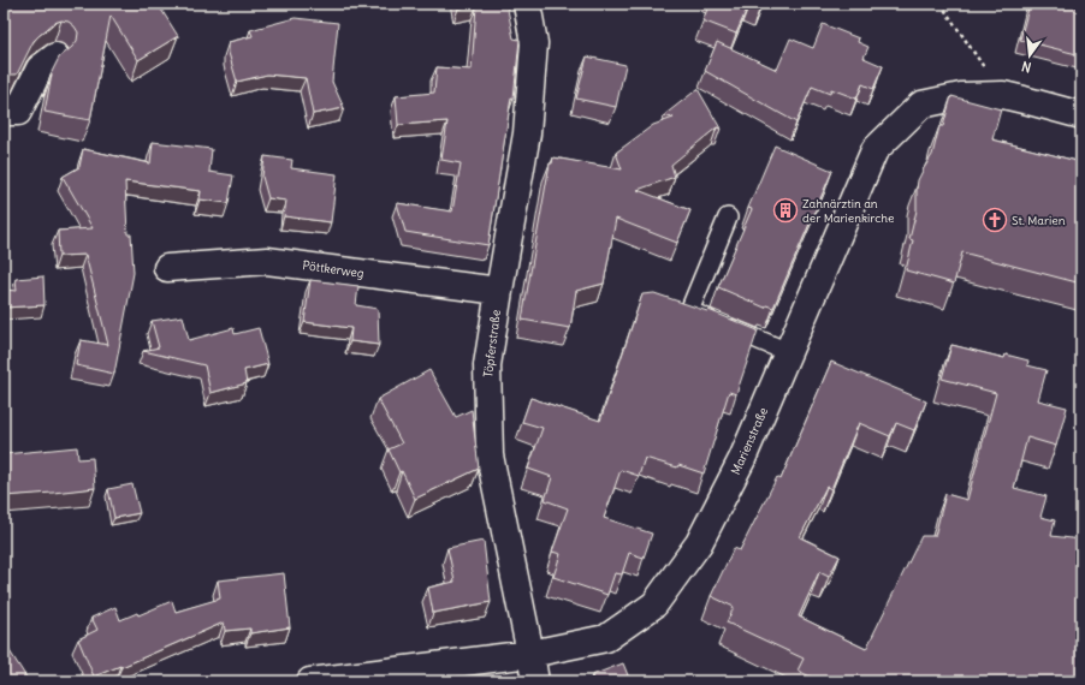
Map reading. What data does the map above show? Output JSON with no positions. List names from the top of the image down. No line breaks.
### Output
{"streets":{"street":["Pöttkerweg","Töpferstraße","Marienstraße"]},"crossings":[["Pöttkerweg","Töpferstraße"],["Töpferstraße","Marienstraße"]],"places":{"building":["Zahnärztin an der Marienkirche"],"church":["St. Marien"]},"north":"bottom"}
